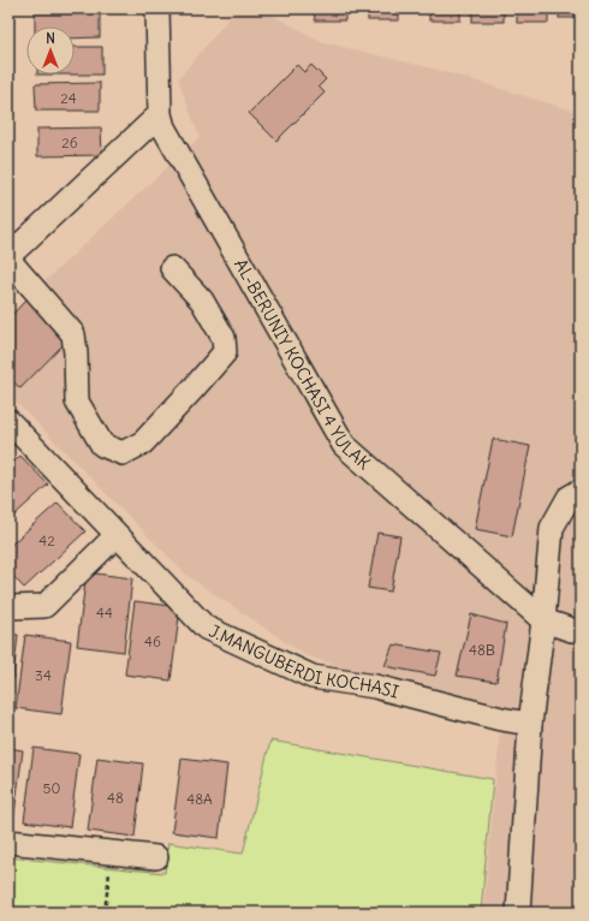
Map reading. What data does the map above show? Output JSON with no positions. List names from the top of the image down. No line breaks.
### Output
{"streets":{"street":["AL-BERUNIY KOCHASI 4 YULAK","J.MANGUBERDI KOCHASI"]},"house_numbers":["24","26","42","44","46","48В","34","50","48","48A"],"north":"top"}
